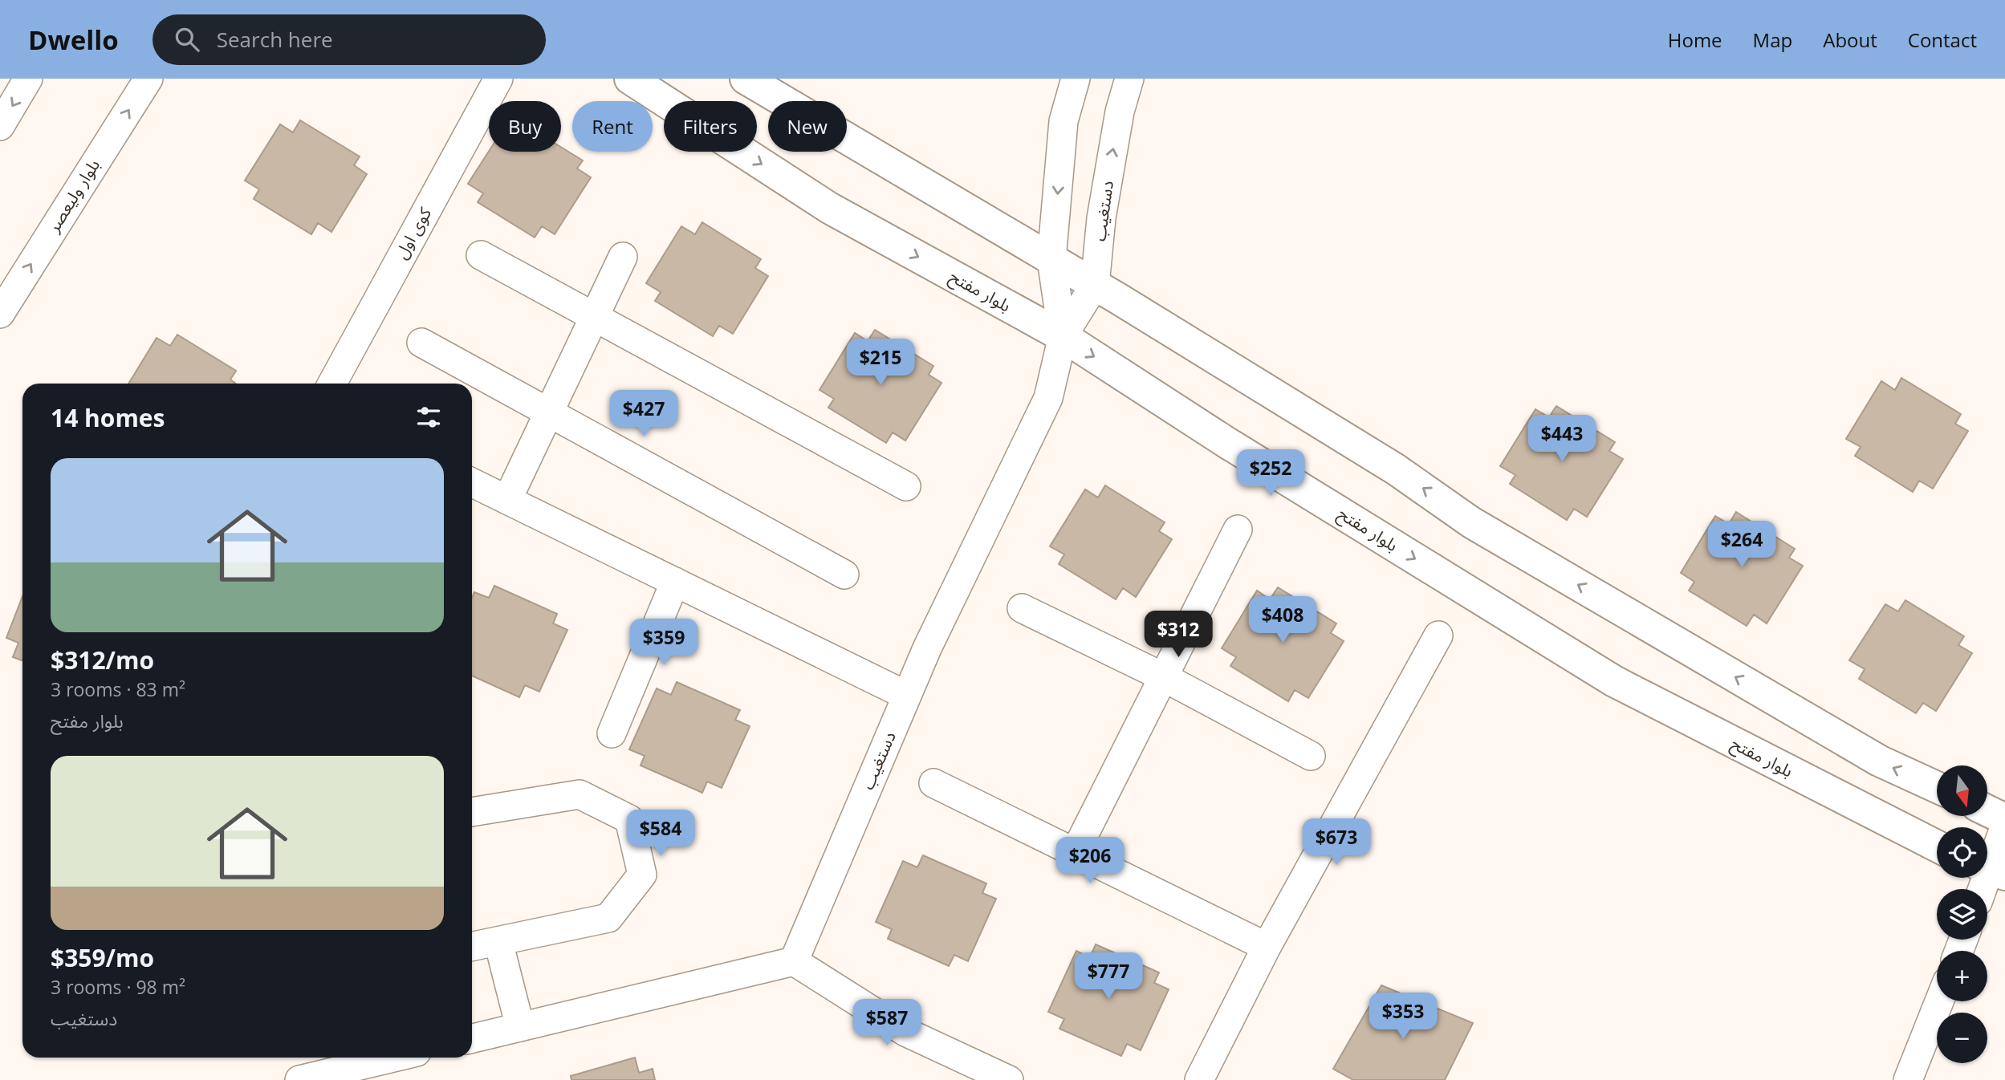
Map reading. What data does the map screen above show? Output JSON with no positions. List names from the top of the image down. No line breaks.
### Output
{"streets":{"street":["بلوار ولیعصر","دستغیب","کوی اول","بلوار مفتح"]},"crossings":[["دستغیب","بلوار مفتح"]],"one_way":["بلوار ولیعصر"],"north":"bottom","page":{"header":"Dwello","search":"Search here","nav":["Home","Map","About","Contact"],"chip":["Buy","Rent","Filters","New"],"price":["$215","$427","$443","$252","$264","$408","$312","$359","$584","$673","$206","$777","$353","$587"],"heading":"14 homes","list":[{"name":"$312/mo","note":"3 rooms · 83 m² · بلوار مفتح"},{"name":"$359/mo","note":"3 rooms · 98 m² · دستغیب"}],"map_buttons":["+","−"]}}
